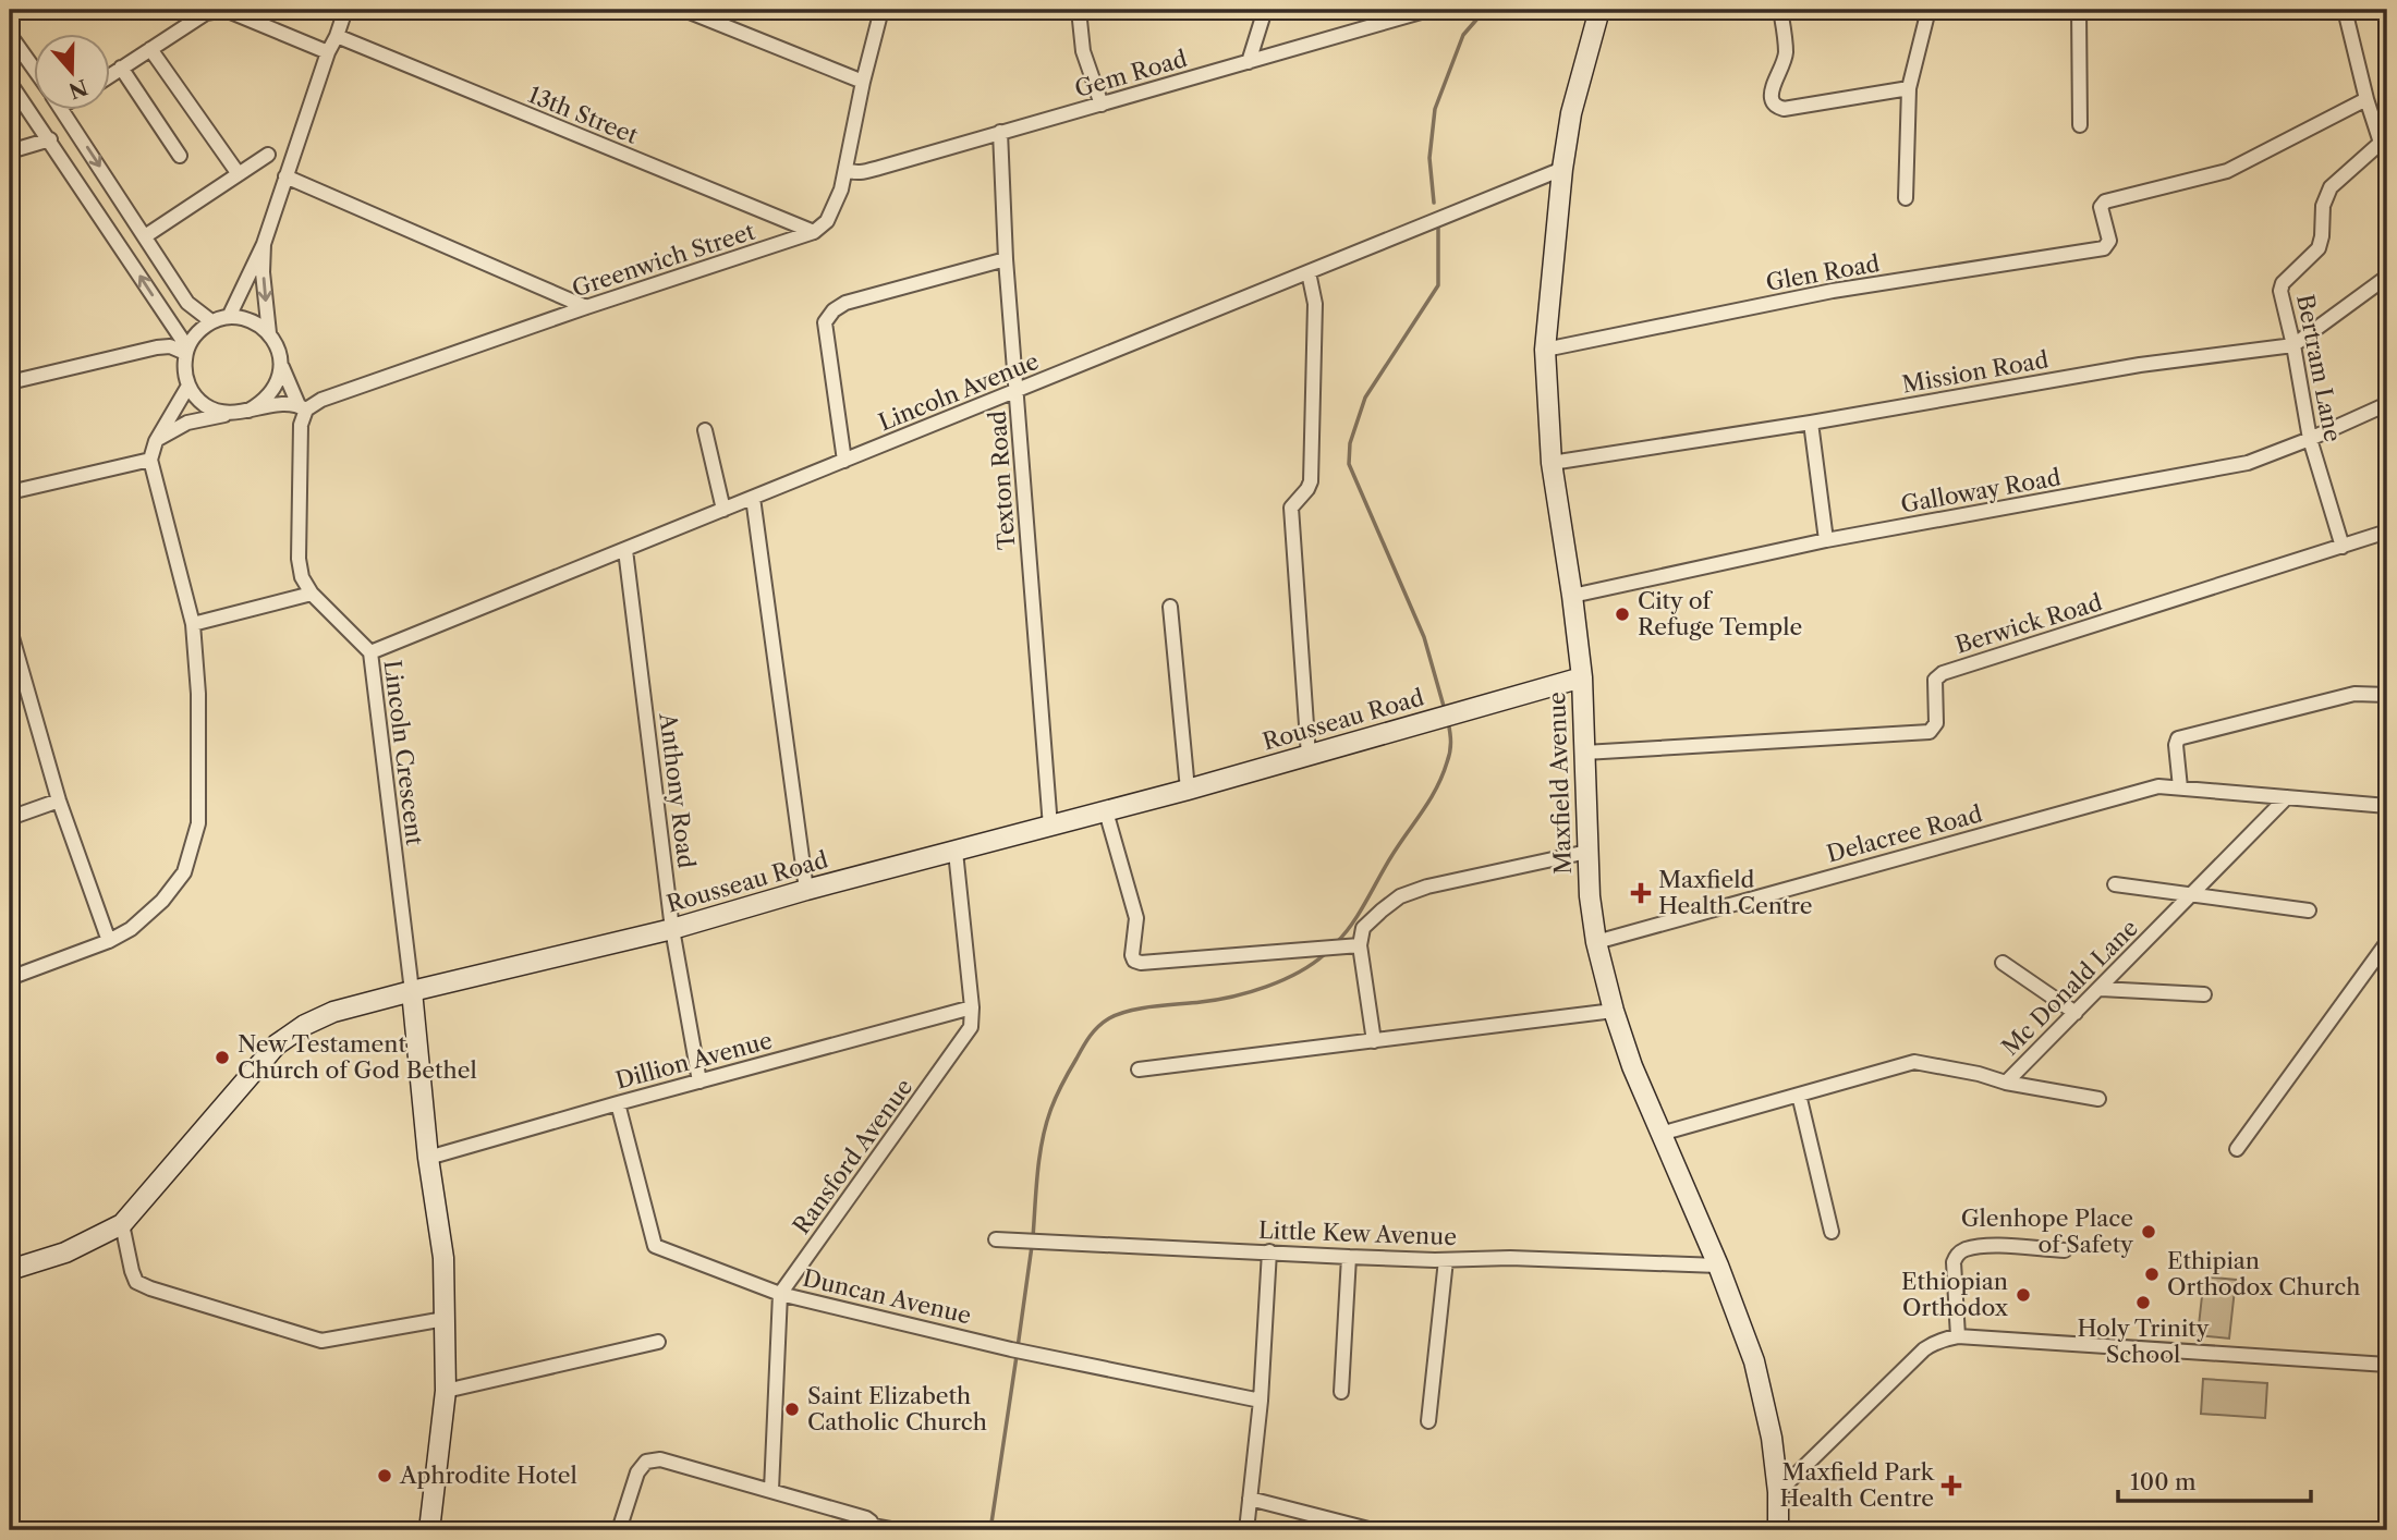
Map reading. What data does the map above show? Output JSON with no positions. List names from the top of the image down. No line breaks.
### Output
{"streets":{"street":["Gem Road","13th Street","Greenwich Street","Glen Road","Bertram Lane","Mission Road","Lincoln Avenue","Texton Road","Galloway Road","Berwick Road","Rousseau Road","Lincoln Crescent","Maxfield Avenue","Anthony Road","Delacree Road","Mc Donald Lane","Dillion Avenue","Ransford Avenue","Little Kew Avenue","Duncan Avenue"]},"crossings":[["Gem Road","Texton Road"],["13th Street","Greenwich Street"],["Greenwich Street","Lincoln Crescent"],["Glen Road","Bertram Lane"],["Glen Road","Maxfield Avenue"],["Bertram Lane","Mission Road"],["Bertram Lane","Galloway Road"],["Bertram Lane","Berwick Road"],["Mission Road","Maxfield Avenue"],["Lincoln Avenue","Texton Road"],["Lincoln Avenue","Lincoln Crescent"],["Lincoln Avenue","Maxfield Avenue"],["Lincoln Avenue","Anthony Road"],["Texton Road","Rousseau Road"],["Galloway Road","Maxfield Avenue"],["Berwick Road","Maxfield Avenue"],["Rousseau Road","Lincoln Crescent"],["Rousseau Road","Maxfield Avenue"],["Rousseau Road","Anthony Road"],["Rousseau Road","Ransford Avenue"],["Maxfield Avenue","Delacree Road"],["Maxfield Avenue","Mc Donald Lane"],["Maxfield Avenue","Little Kew Avenue"],["Anthony Road","Dillion Avenue"],["Delacree Road","Mc Donald Lane"],["Dillion Avenue","Ransford Avenue"],["Dillion Avenue","Duncan Avenue"],["Ransford Avenue","Duncan Avenue"]],"places":{"other":["City of Refuge Temple","New Testament Church of God Bethel","Glenhope Place of Safety","Ethipian Orthodox Church","Ethiopian Orthodox","Holy Trinity School","Saint Elizabeth Catholic Church","Aphrodite Hotel"],"health":["Maxfield Health Centre","Maxfield Park Health Centre"]},"scale_bar":"100 m","north":"bottom"}
